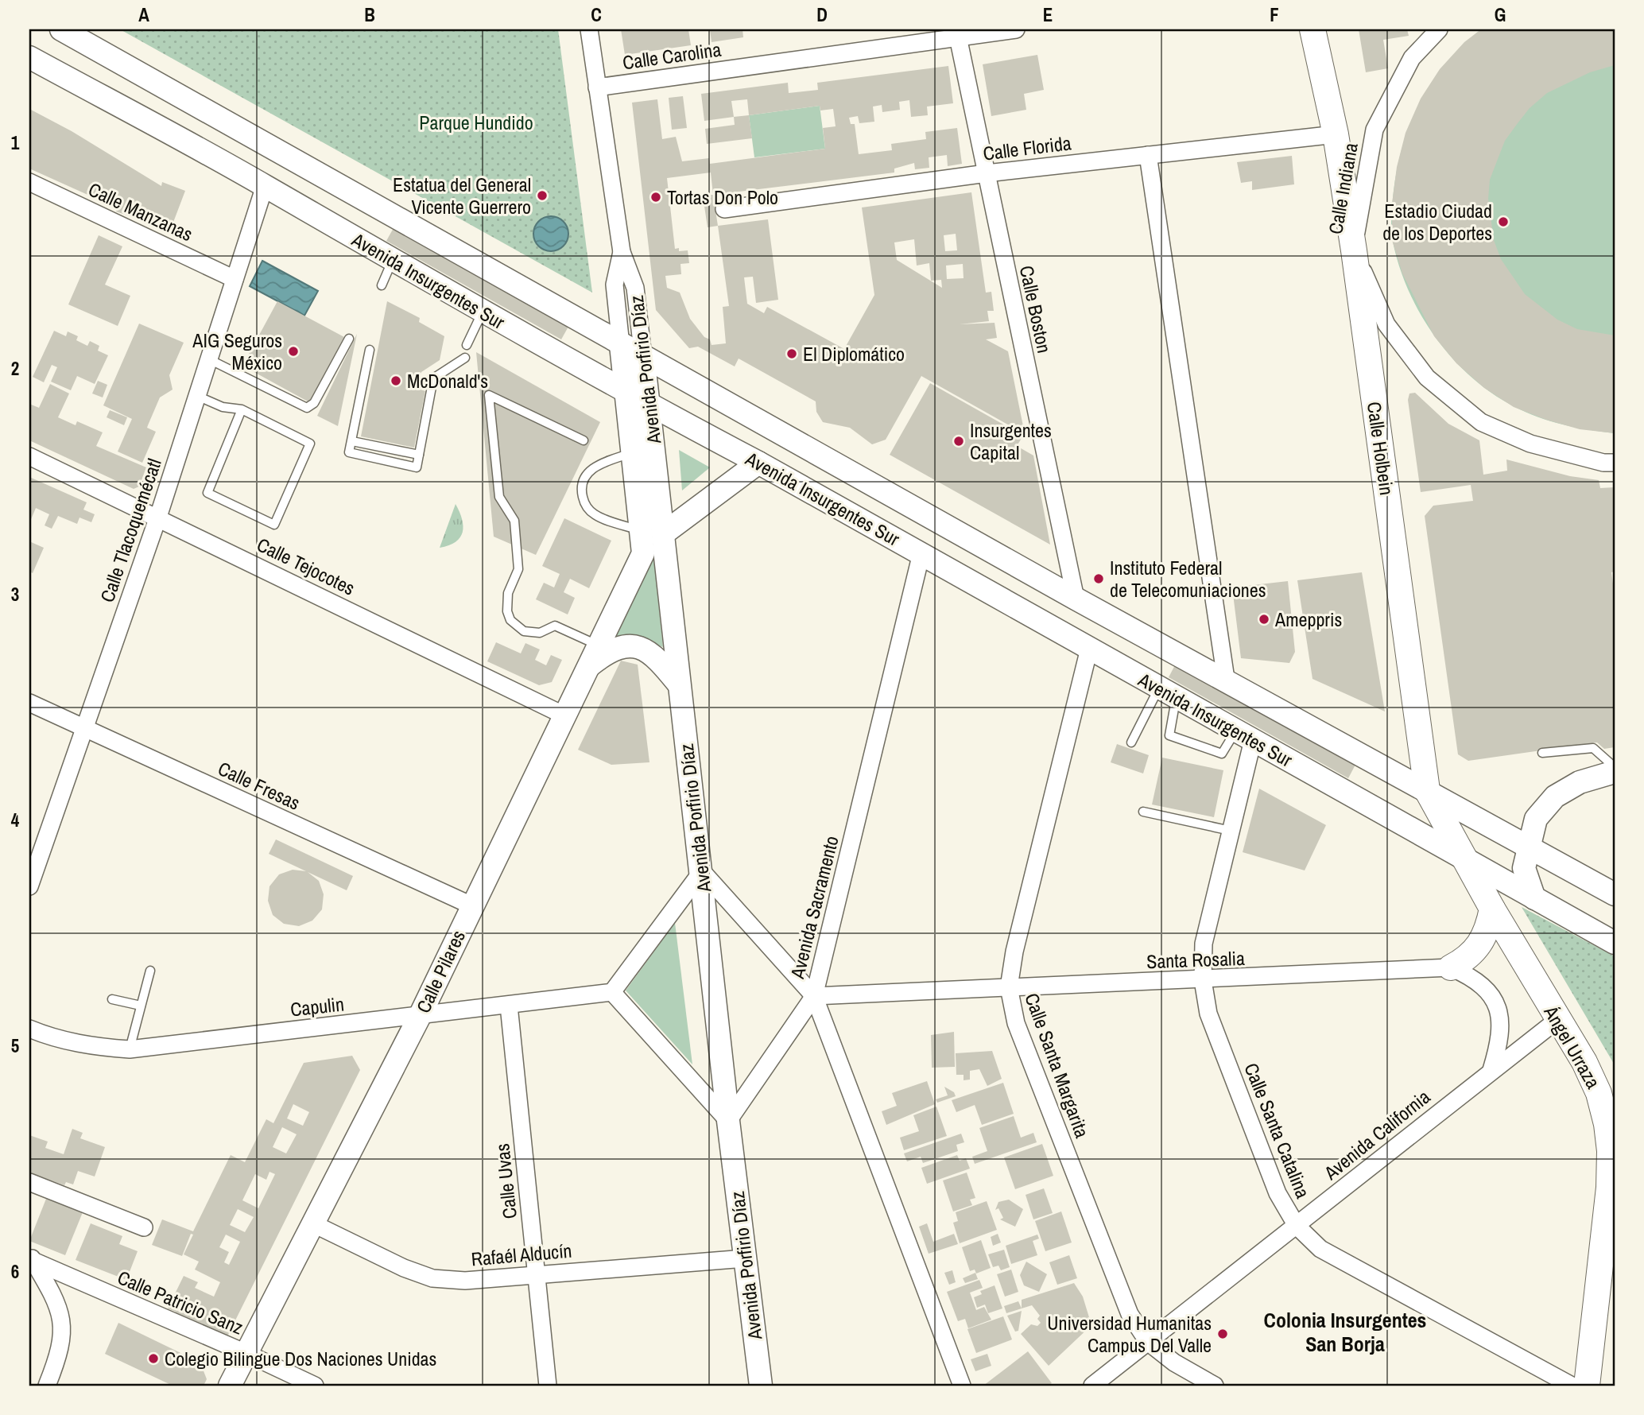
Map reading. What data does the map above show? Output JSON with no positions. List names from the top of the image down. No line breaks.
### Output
{"streets":{"main road":["Avenida Insurgentes Sur","Avenida Porfirio Díaz","Calle Holbein","Calle Pilares","Ángel Urraza"],"street":["Calle Carolina","Calle Florida","Calle Indiana","Calle Manzanas","Calle Boston","Calle Tlacoquemécatl","Calle Tejocotes","Calle Fresas","Avenida Sacramento","Santa Rosalia","Capulin","Calle Santa Margarita","Calle Santa Catalina","Avenida California","Calle Uvas","Rafaél Alducín","Calle Patricio Sanz"]},"crossings":[["Calle Carolina","Calle Boston"],["Calle Carolina","Avenida Porfirio Díaz"],["Calle Florida","Calle Boston"],["Calle Florida","Calle Holbein"],["Calle Indiana","Calle Holbein"],["Calle Manzanas","Calle Tlacoquemécatl"],["Avenida Insurgentes Sur","Calle Boston"],["Avenida Insurgentes Sur","Avenida Porfirio Díaz"],["Avenida Insurgentes Sur","Calle Holbein"],["Avenida Insurgentes Sur","Calle Tlacoquemécatl"],["Avenida Insurgentes Sur","Avenida Sacramento"],["Avenida Insurgentes Sur","Ángel Urraza"],["Avenida Insurgentes Sur","Calle Santa Margarita"],["Avenida Insurgentes Sur","Calle Santa Catalina"],["Avenida Porfirio Díaz","Calle Pilares"],["Avenida Porfirio Díaz","Rafaél Alducín"],["Calle Holbein","Ángel Urraza"],["Calle Tlacoquemécatl","Calle Tejocotes"],["Calle Tlacoquemécatl","Calle Fresas"],["Calle Tejocotes","Calle Pilares"],["Calle Fresas","Calle Pilares"],["Avenida Sacramento","Santa Rosalia"],["Santa Rosalia","Calle Santa Margarita"],["Santa Rosalia","Calle Santa Catalina"],["Calle Pilares","Capulin"],["Calle Pilares","Rafaél Alducín"],["Calle Pilares","Calle Patricio Sanz"],["Capulin","Calle Uvas"],["Ángel Urraza","Avenida California"],["Calle Santa Margarita","Avenida California"],["Calle Santa Catalina","Avenida California"],["Calle Uvas","Rafaél Alducín"]],"districts":["Colonia Insurgentes San Borja"],"parks":["Parque Hundido"],"places":["Estatua del General Vicente Guerrero","Tortas Don Polo","Estadio Ciudad de los Deportes","AIG Seguros México","El Diplomático","McDonald's","Insurgentes Capital","Instituto Federal de Telecomuniaciones","Ameppris","Universidad Humanitas Campus Del Valle","Colegio Bilingue Dos Naciones Unidas"],"grid":{"columns":["A","B","C","D","E","F","G"],"rows":["1","2","3","4","5","6"]}}
